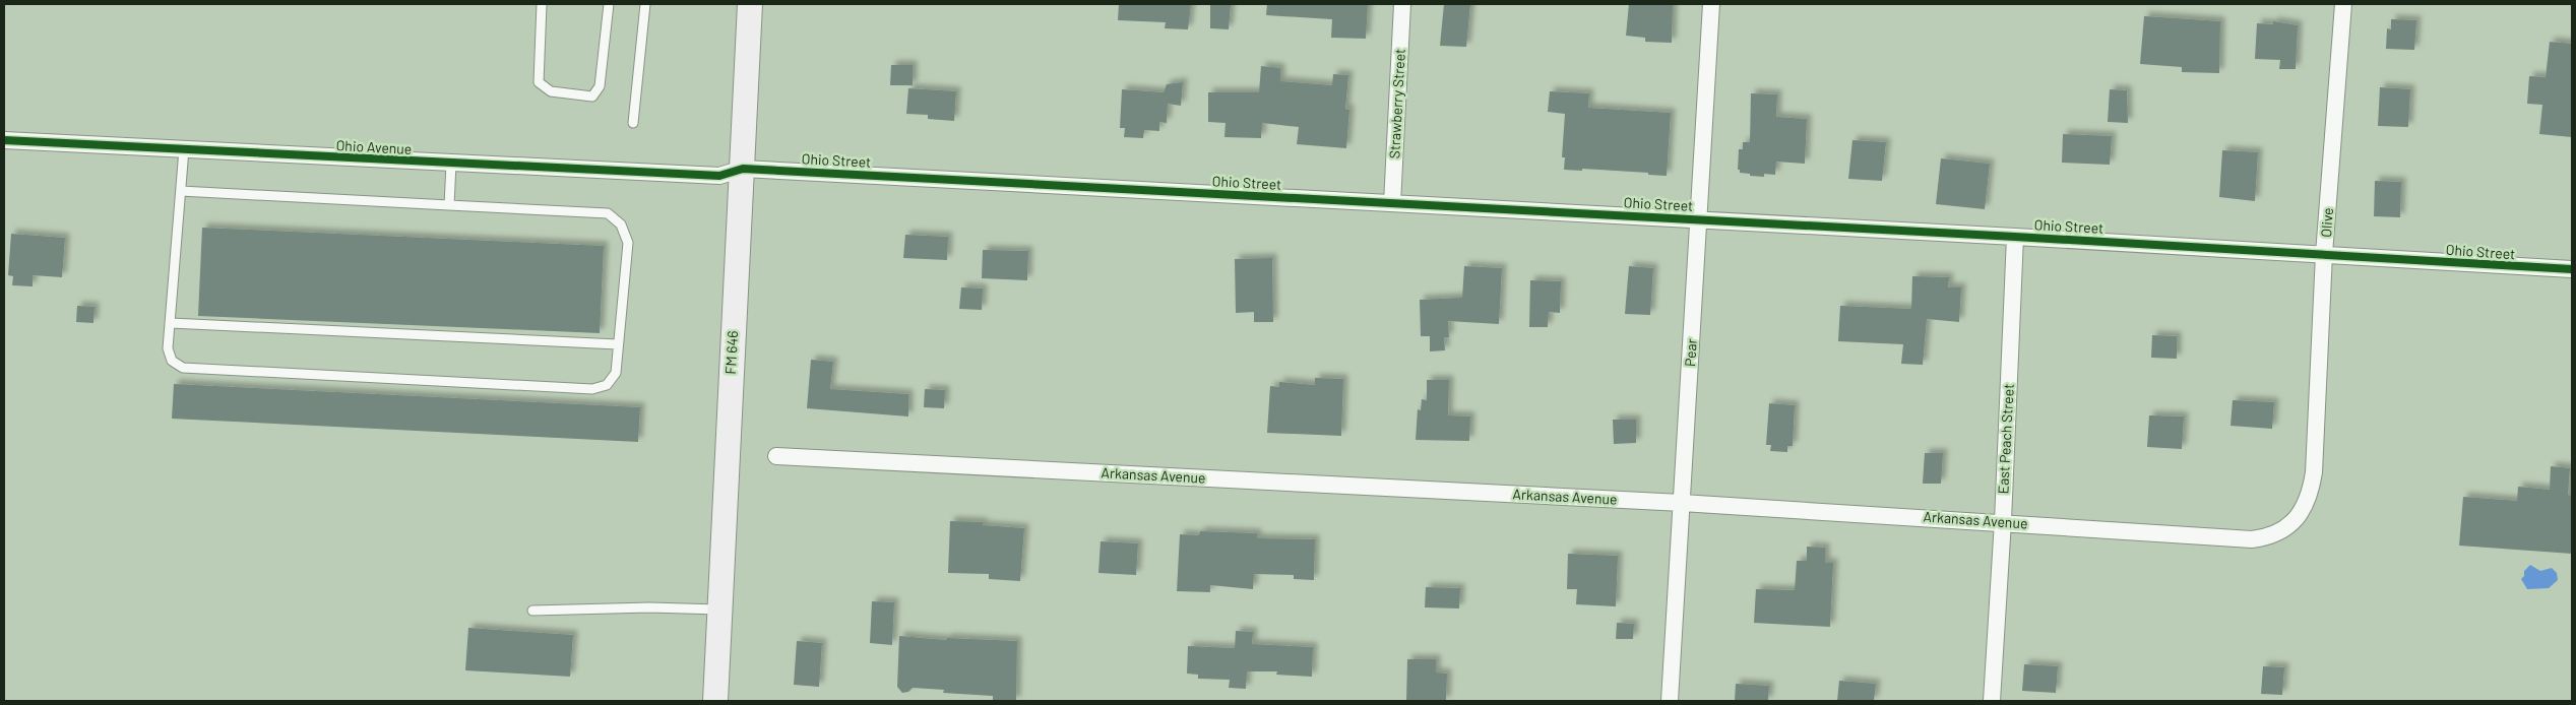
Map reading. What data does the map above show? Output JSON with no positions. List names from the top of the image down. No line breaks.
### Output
{"streets":{"main road":["FM 646"],"street":["Strawberry Street","Ohio Avenue","Ohio Street","Olive","Pear","East Peach Street","Arkansas Avenue"]},"crossings":[["Strawberry Street","Ohio Street"],["Ohio Avenue","Ohio Street"],["Ohio Avenue","FM 646"],["Ohio Street","Olive"],["Ohio Street","FM 646"],["Ohio Street","Pear"],["Ohio Street","East Peach Street"],["Olive","Arkansas Avenue"],["Pear","Arkansas Avenue"],["East Peach Street","Arkansas Avenue"]]}
